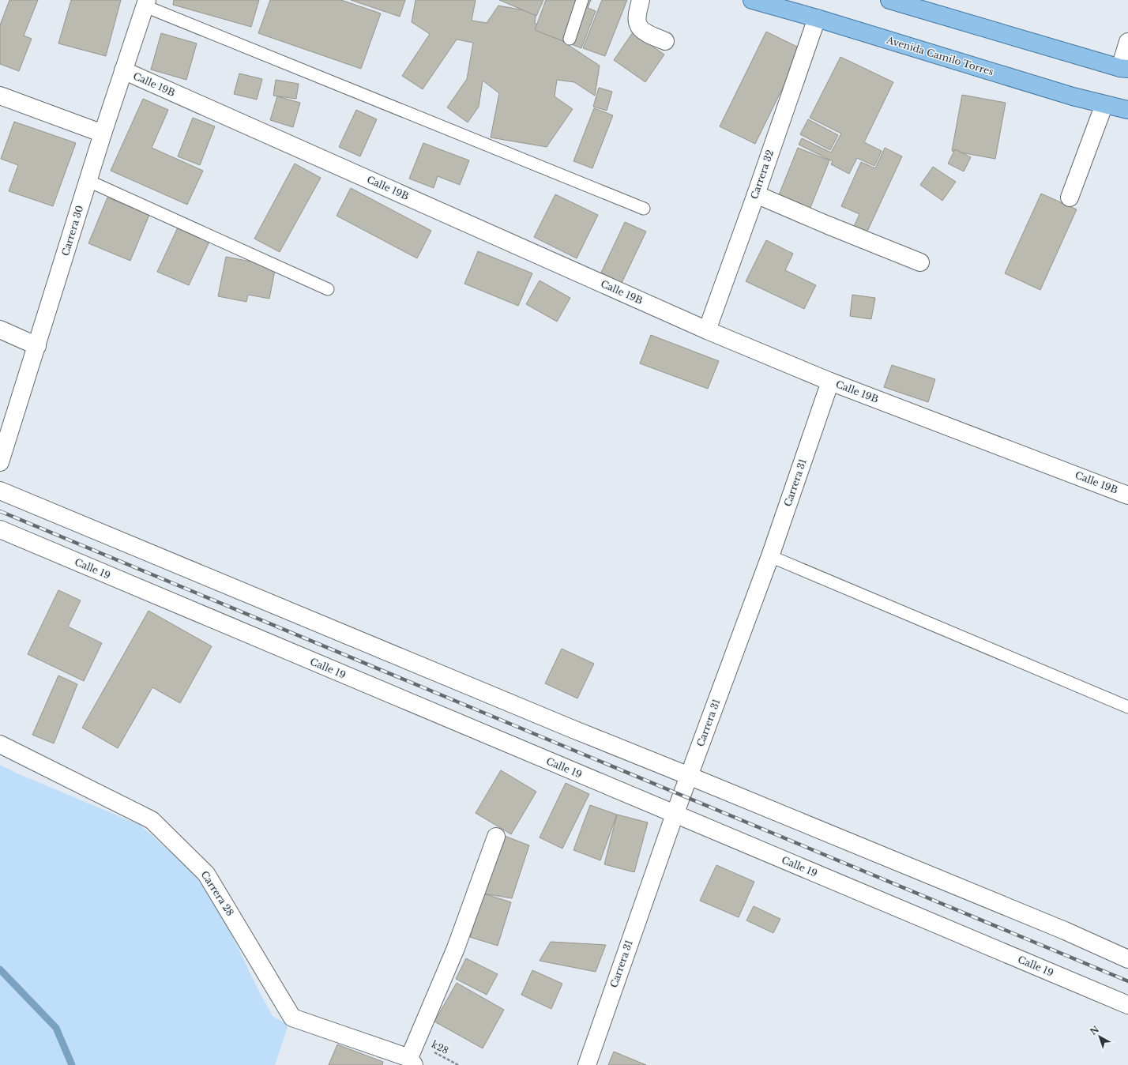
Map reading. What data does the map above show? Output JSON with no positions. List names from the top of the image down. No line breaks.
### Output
{"streets":{"main road":["Avenida Camilo Torres"],"street":["Calle 19B","Carrera 32","Carrera 30","Carrera 31","Calle 19","Carrera 28"],"path":["k28"]},"crossings":[["Avenida Camilo Torres","Carrera 32"],["Calle 19B","Carrera 32"],["Calle 19B","Carrera 30"],["Calle 19B","Carrera 31"],["Carrera 31","Calle 19"],["Carrera 28","k28"]],"north":"top left"}
